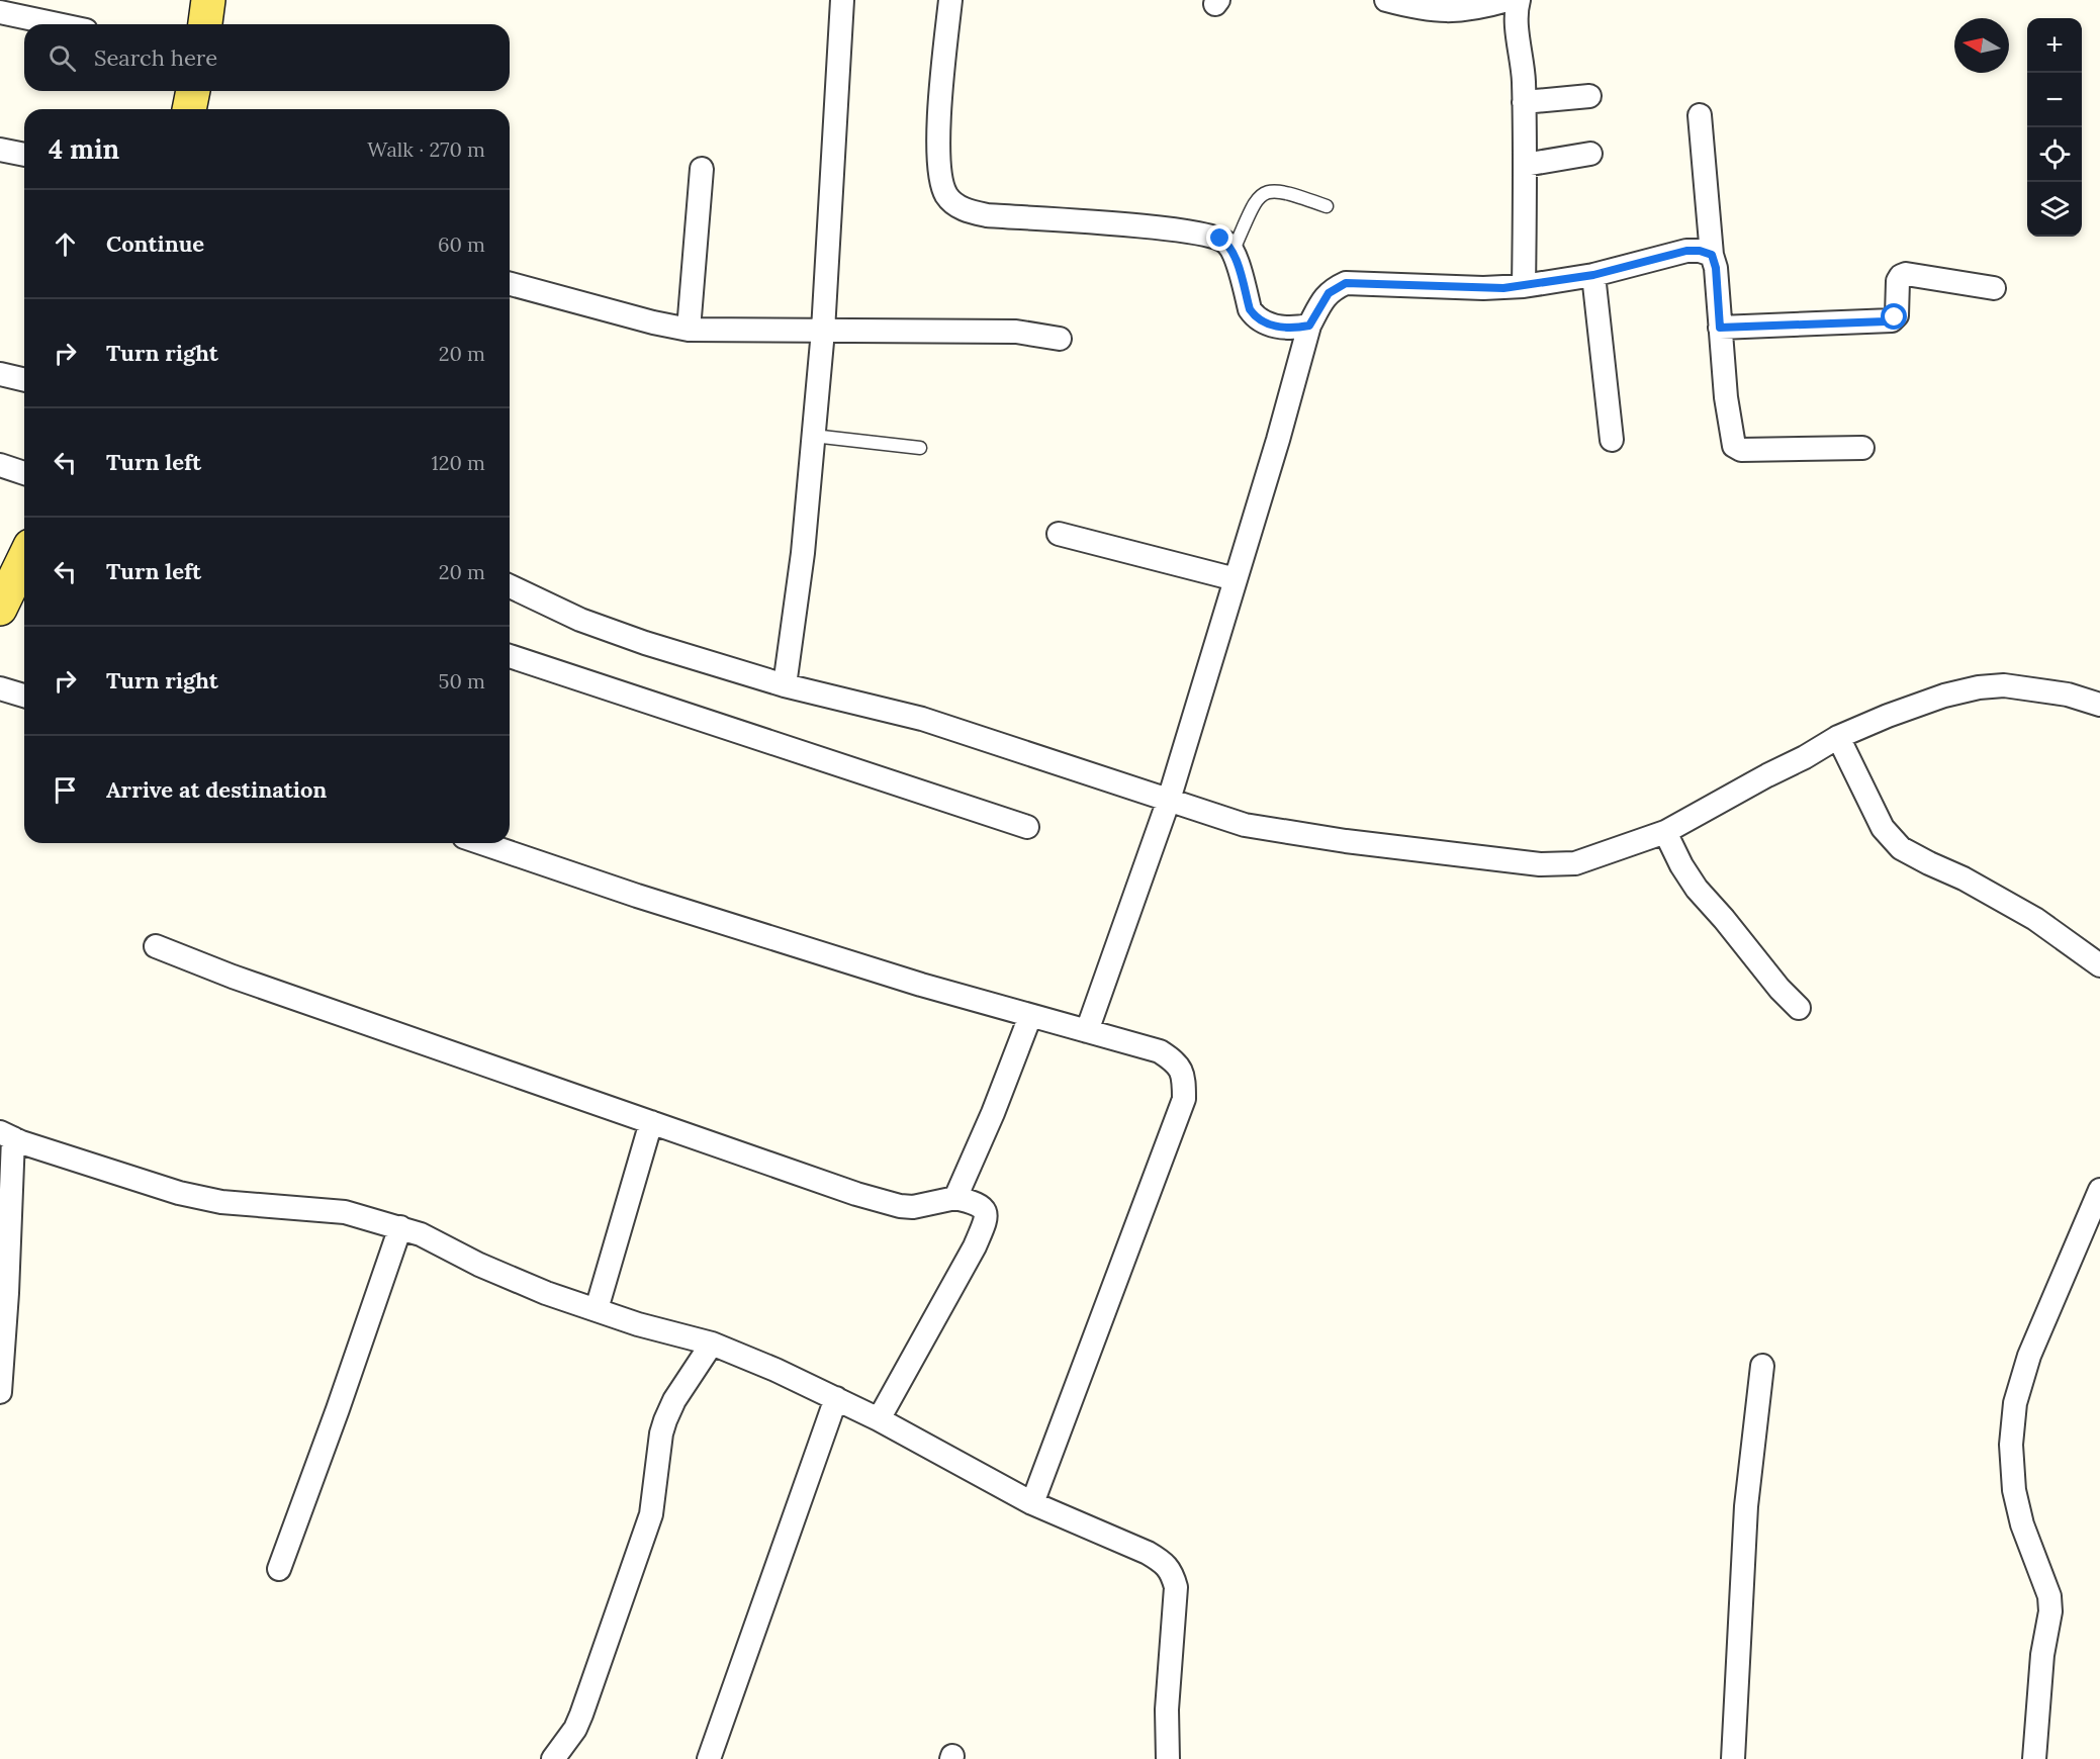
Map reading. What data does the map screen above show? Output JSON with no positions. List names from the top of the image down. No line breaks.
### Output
{"north":"left","page":{"map_buttons":["+","−"],"search":"Search here","heading":["4 min","Walk · 270 m"],"list":[["Continue","60 m"],["Turn right","20 m"],["Turn left","120 m"],["Turn left","20 m"],["Turn right","50 m"],"Arrive at destination"]}}
